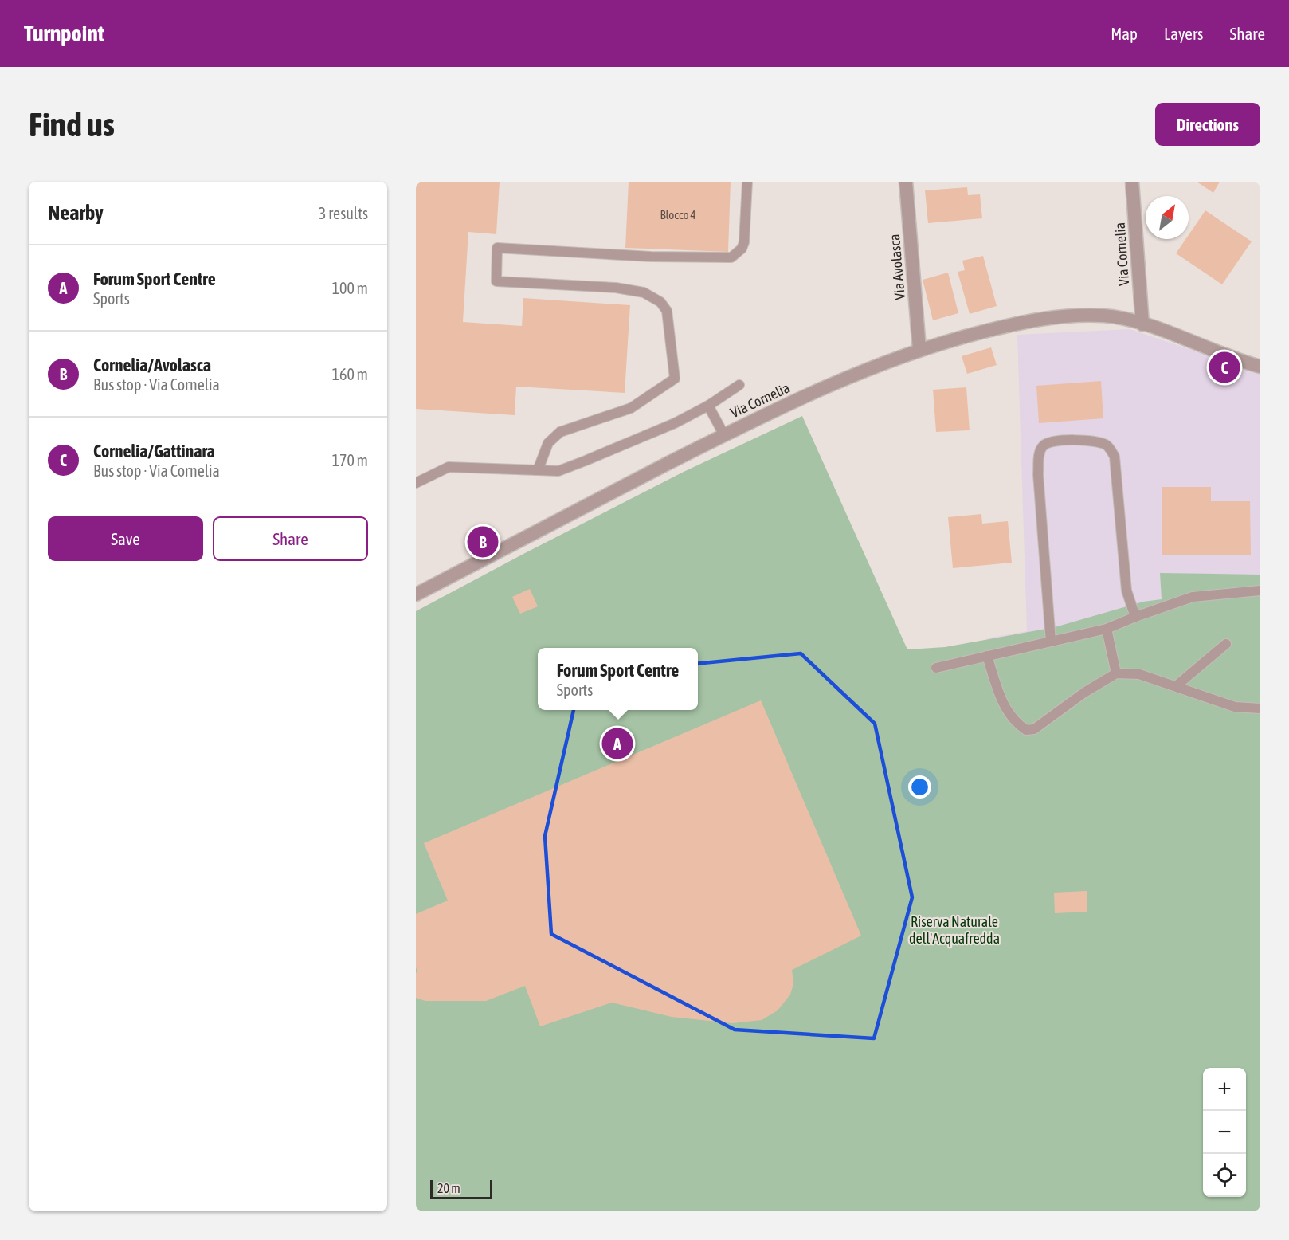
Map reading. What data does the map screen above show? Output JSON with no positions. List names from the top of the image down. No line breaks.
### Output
{"streets":{"street":["Via Cornelia","Via Avolasca"]},"crossings":[["Via Cornelia","Via Avolasca"]],"parks":["Riserva Naturale dell'Acquafredda"],"house_numbers":["Blocco 4"],"scale_bar":"20 m","north":"top right","page":{"header":"Turnpoint","nav":["Map","Layers","Share"],"buttons":["Directions",["Save","Share"]],"title":"Find us","heading":["Nearby","3 results"],"list":[{"mark":"A","name":"Forum Sport Centre","note":"Sports","value":"100 m"},{"mark":"B","name":"Cornelia/Avolasca","note":"Bus stop · Via Cornelia","value":"160 m"},{"mark":"C","name":"Cornelia/Gattinara","note":"Bus stop · Via Cornelia","value":"170 m"}],"pins":["C","B","A"],"popup":["Forum Sport Centre","Sports"],"map_buttons":["+","−"],"scale":"20 m"}}
